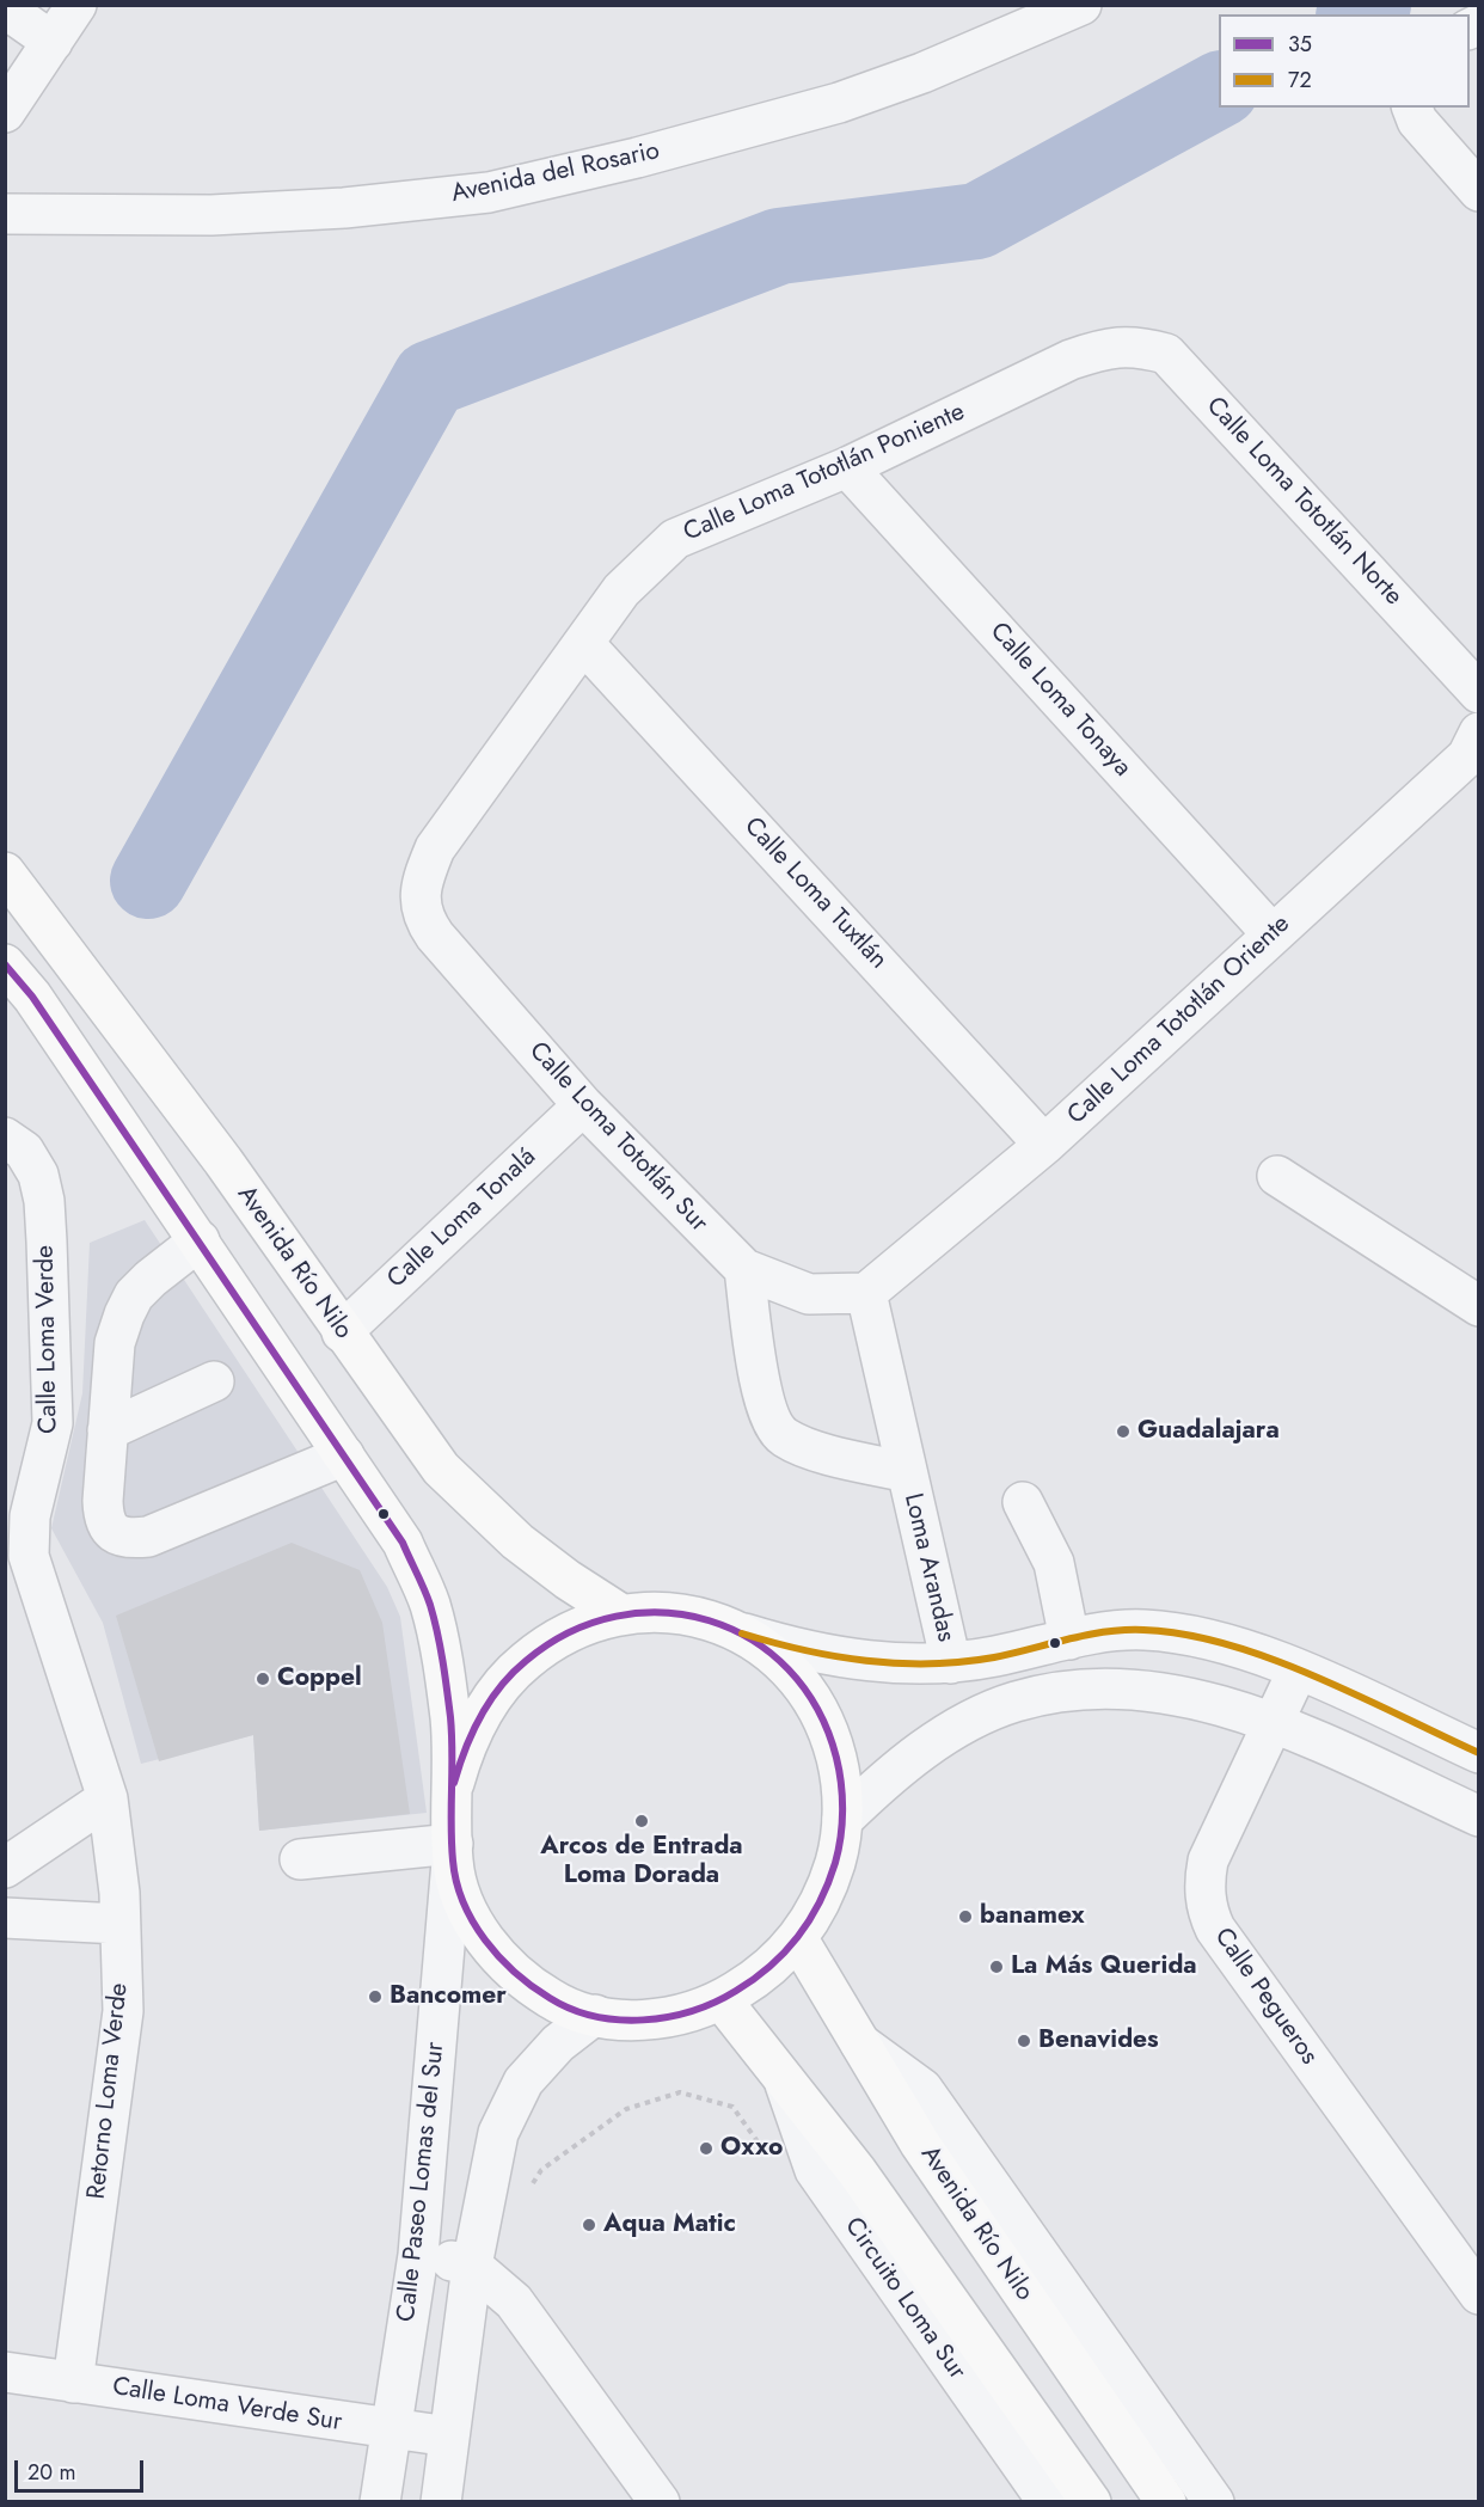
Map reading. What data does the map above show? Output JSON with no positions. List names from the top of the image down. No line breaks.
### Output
{"streets":{"main road":["Avenida Río Nilo"],"street":["Avenida del Rosario","Calle Loma Tototlán Poniente","Calle Loma Tototlán Norte","Calle Loma Tonaya","Calle Loma Tuxtlán","Calle Loma Tototlán Oriente","Calle Loma Tototlán Sur","Calle Loma Tonalá","Calle Loma Verde","Loma Arandas","Calle Pegueros","Retorno Loma Verde","Calle Paseo Lomas del Sur","Circuito Loma Sur","Calle Loma Verde Sur"]},"crossings":[["Calle Loma Tototlán Poniente","Calle Loma Tototlán Norte"],["Calle Loma Tototlán Poniente","Calle Loma Tonaya"],["Calle Loma Tototlán Poniente","Calle Loma Tuxtlán"],["Calle Loma Tototlán Poniente","Calle Loma Tototlán Sur"],["Calle Loma Tonaya","Calle Loma Tototlán Oriente"],["Calle Loma Tuxtlán","Calle Loma Tototlán Oriente"],["Calle Loma Tototlán Oriente","Calle Loma Tototlán Sur"],["Calle Loma Tototlán Oriente","Loma Arandas"],["Calle Loma Tototlán Sur","Calle Loma Tonalá"],["Calle Loma Tototlán Sur","Loma Arandas"],["Calle Loma Tonalá","Avenida Río Nilo"],["Calle Loma Verde","Retorno Loma Verde"],["Retorno Loma Verde","Calle Loma Verde Sur"],["Calle Paseo Lomas del Sur","Calle Loma Verde Sur"]],"places":["Guadalajara","Coppel","Arcos de Entrada Loma Dorada","banamex","La Más Querida","Bancomer","Benavides","Oxxo","Aqua Matic"],"lines":["transit line 35","transit line 72"],"legend":["35","72"],"scale_bar":"20 m"}
